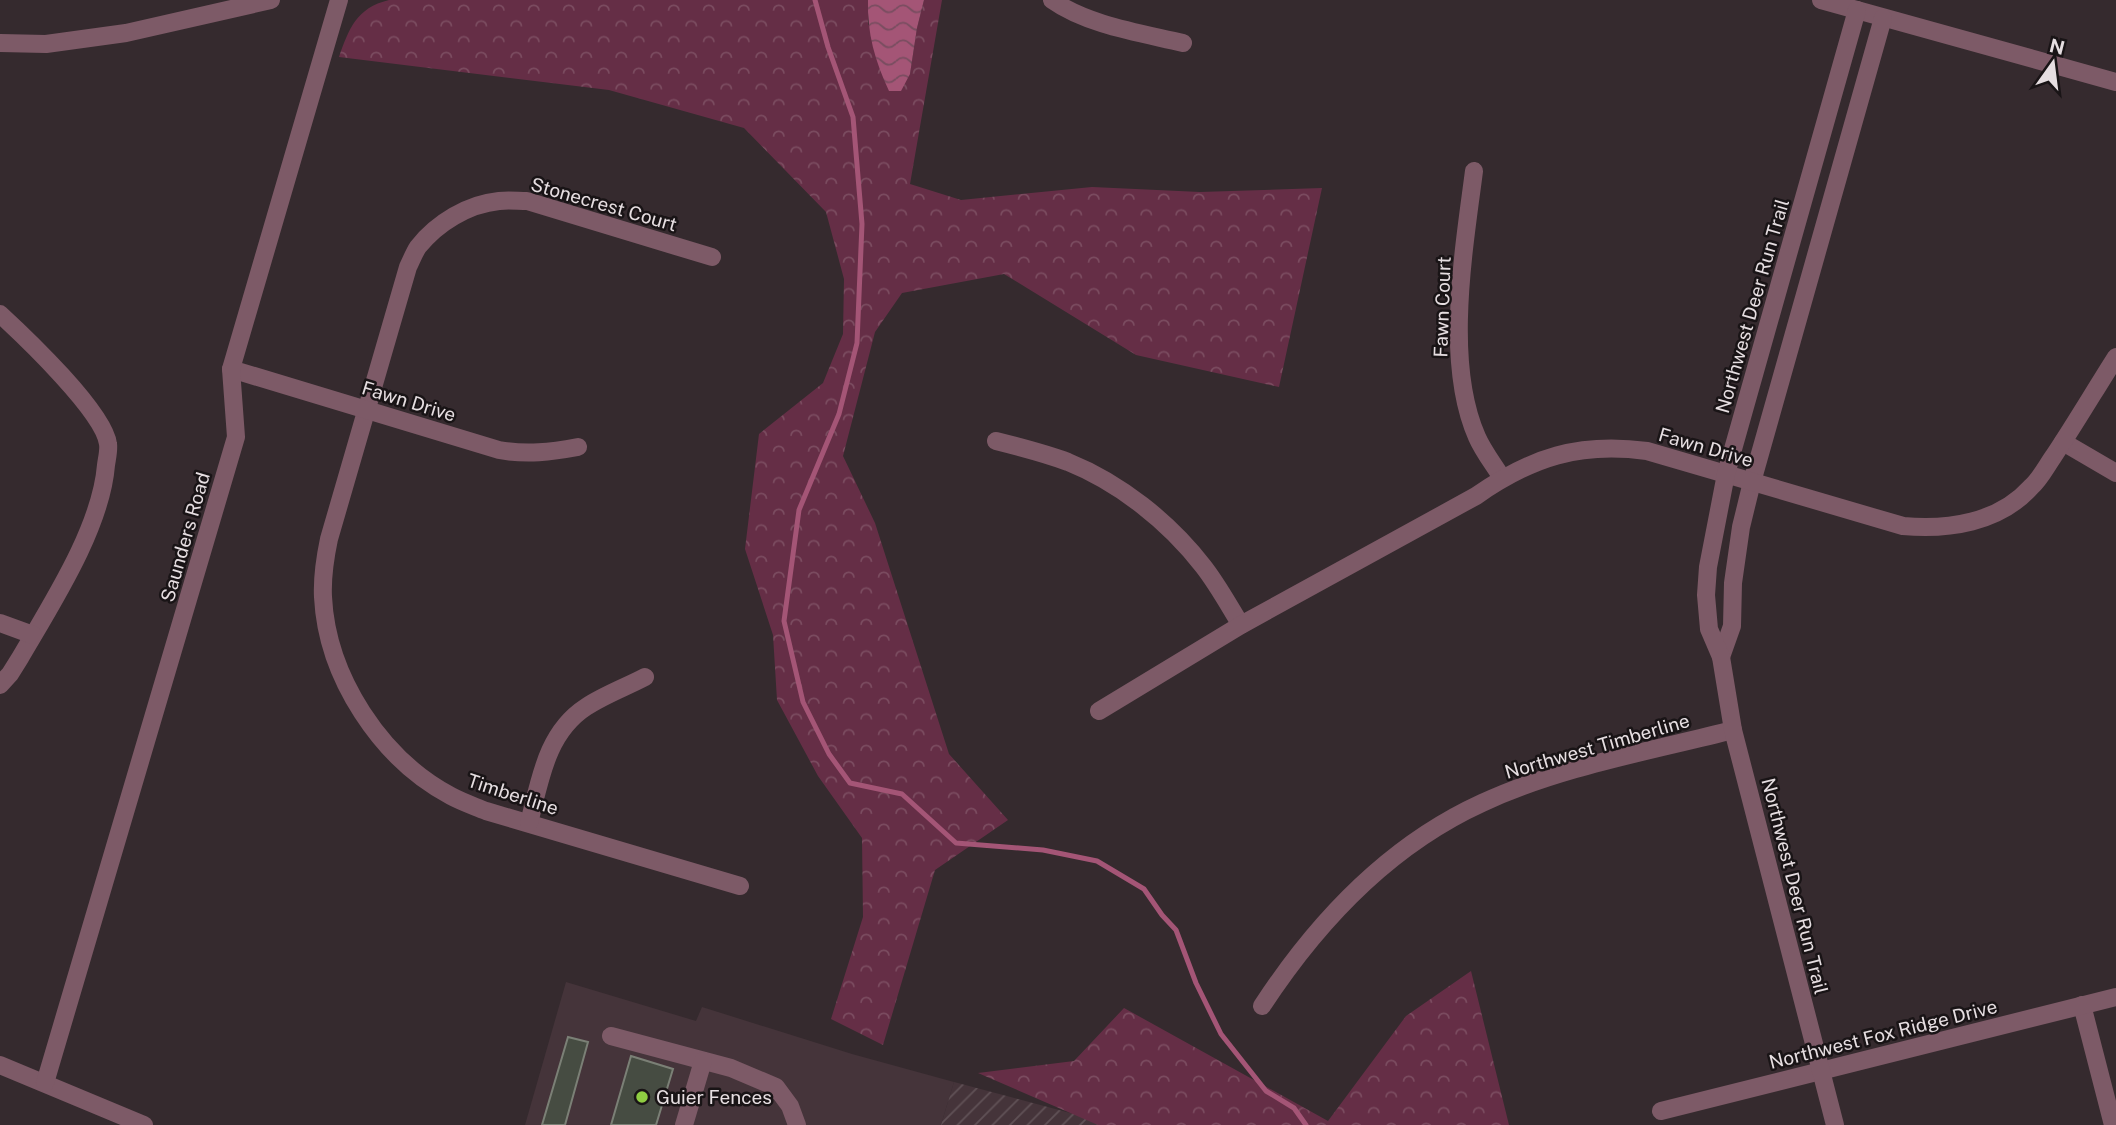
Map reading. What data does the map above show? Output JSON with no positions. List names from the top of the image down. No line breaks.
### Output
{"streets":{"street":["Stonecrest Court","Northwest Deer Run Trail","Fawn Court","Fawn Drive","Saunders Road","Northwest Timberline","Timberline","Northwest Fox Ridge Drive"]},"crossings":[["Stonecrest Court","Fawn Drive"],["Stonecrest Court","Timberline"],["Northwest Deer Run Trail","Fawn Drive"],["Northwest Deer Run Trail","Northwest Timberline"],["Northwest Deer Run Trail","Northwest Fox Ridge Drive"],["Fawn Court","Fawn Drive"],["Fawn Drive","Saunders Road"],["Fawn Drive","Timberline"]],"places":["Guier Fences"],"north":"top"}
